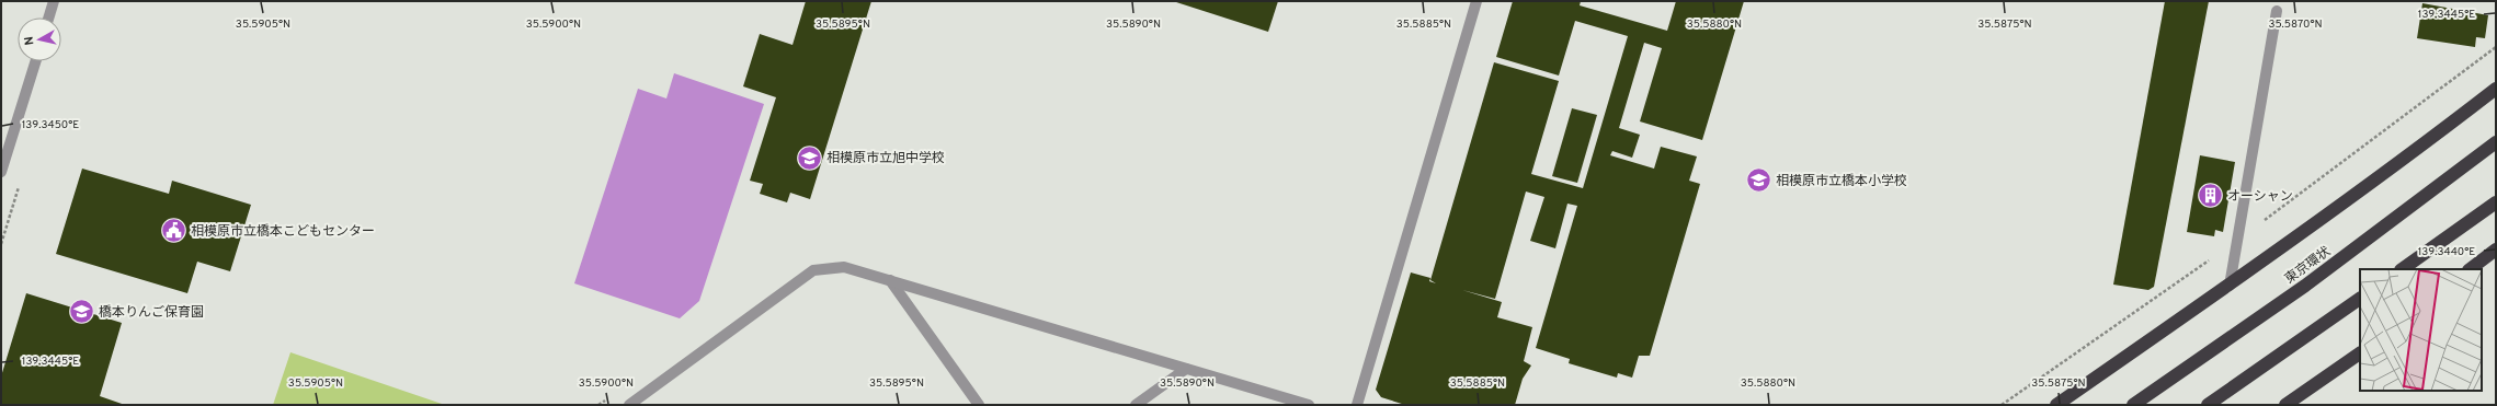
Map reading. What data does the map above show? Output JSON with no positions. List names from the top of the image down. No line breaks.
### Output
{"streets":{"highway":["東京環状"]},"places":{"school or university":["相模原市立旭中学校","相模原市立橋本小学校","橋本りんご保育園"],"building":["オーシャン"],"public building":["相模原市立橋本こどもセンター"]},"north":"left","coordinates":["139.3445°E","35.5905°N","35.5900°N","35.5895°N","35.5890°N","35.5885°N","35.5880°N","35.5875°N","35.5870°N","139.3450°E","139.3440°E"]}
